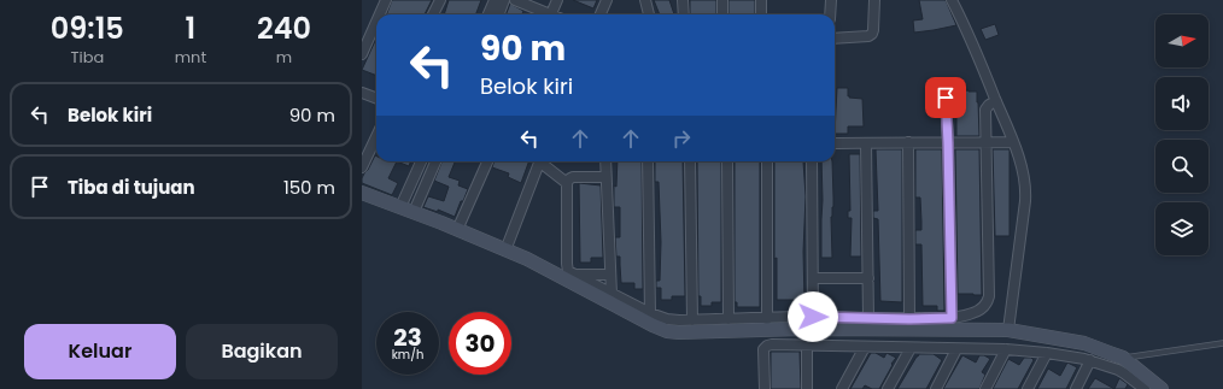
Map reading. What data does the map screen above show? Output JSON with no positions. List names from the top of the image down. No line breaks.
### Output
{"north":"right","page":{"eta":["09:15","Tiba","1","mnt","240","m"],"turn":["90 m","Belok kiri"],"list":[{"name":"Belok kiri","value":"90 m"},{"name":"Tiba di tujuan","value":"150 m"}],"speed":"23 km/h","limit":"30","buttons":["Keluar","Bagikan"]}}
